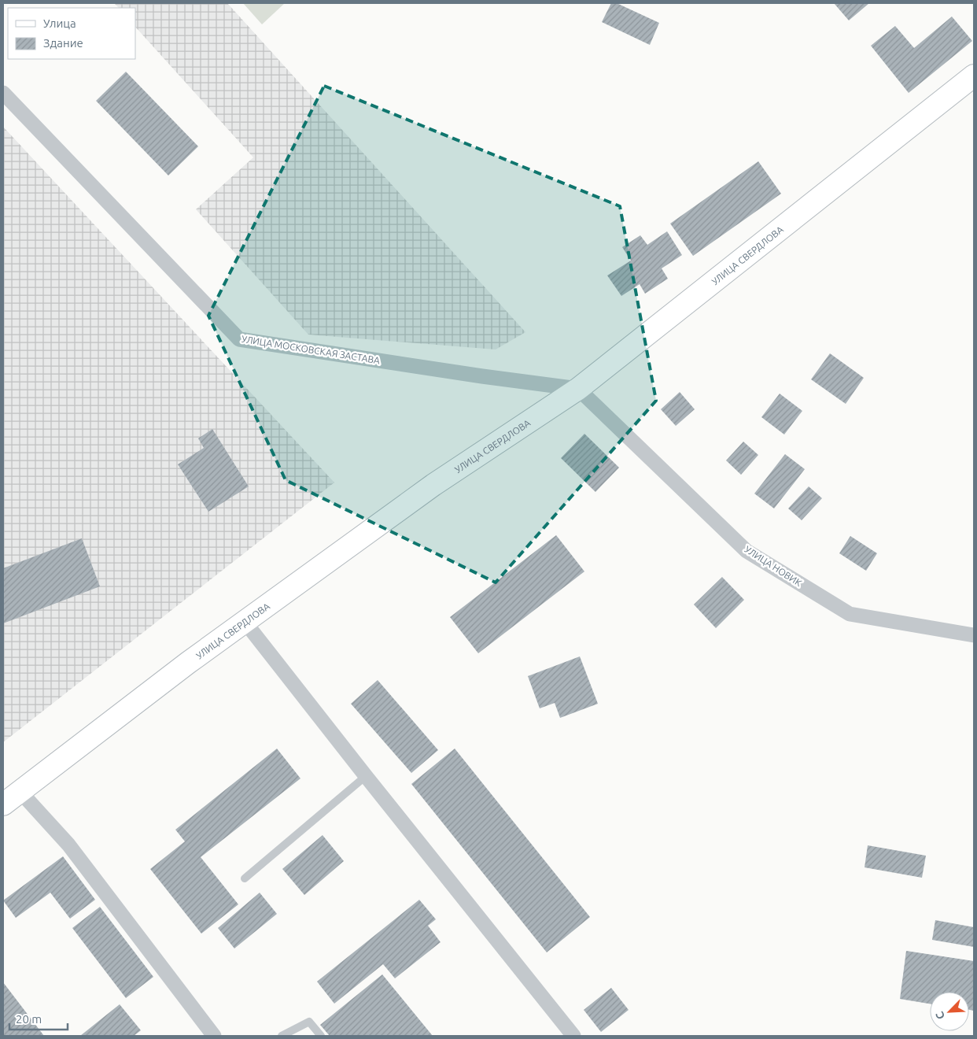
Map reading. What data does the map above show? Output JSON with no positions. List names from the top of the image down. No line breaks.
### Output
{"streets":{"main road":["УЛИЦА СВЕРДЛОВА"],"street":["УЛИЦА МОСКОВСКАЯ ЗАСТАВА","УЛИЦА НОВИК"]},"crossings":[["УЛИЦА СВЕРДЛОВА","УЛИЦА МОСКОВСКАЯ ЗАСТАВА"],["УЛИЦА СВЕРДЛОВА","УЛИЦА НОВИК"],["УЛИЦА МОСКОВСКАЯ ЗАСТАВА","УЛИЦА НОВИК"]],"legend":["Улица","Здание"],"scale_bar":"20 m","north":"bottom left"}
